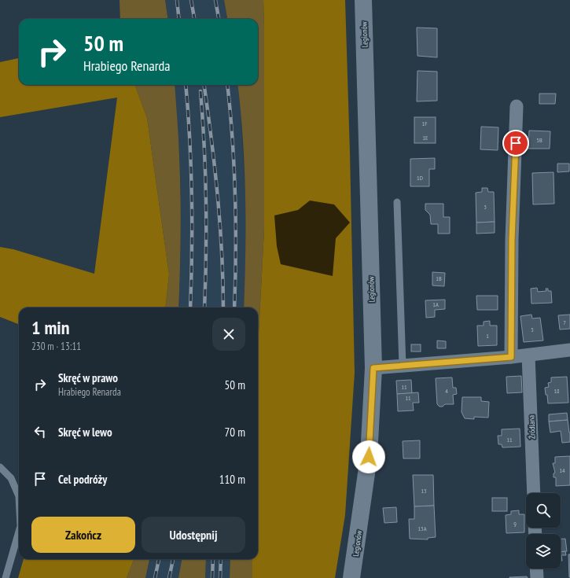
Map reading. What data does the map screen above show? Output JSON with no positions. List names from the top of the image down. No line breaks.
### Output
{"streets":{"street":["Legionów","Źródlana"]},"house_numbers":["1F","1E","5B","1D","3","1B","1A","7","5","1","11","4","18","11","11","14","13","9","13A"],"page":{"turn":["50 m","Hrabiego Renarda"],"heading":["1 min","230 m · 13:11"],"list":[{"name":"Skręć w prawo","note":"Hrabiego Renarda","value":"50 m"},{"name":"Skręć w lewo","value":"70 m"},{"name":"Cel podróży","value":"110 m"}],"buttons":["Zakończ","Udostępnij"]}}
